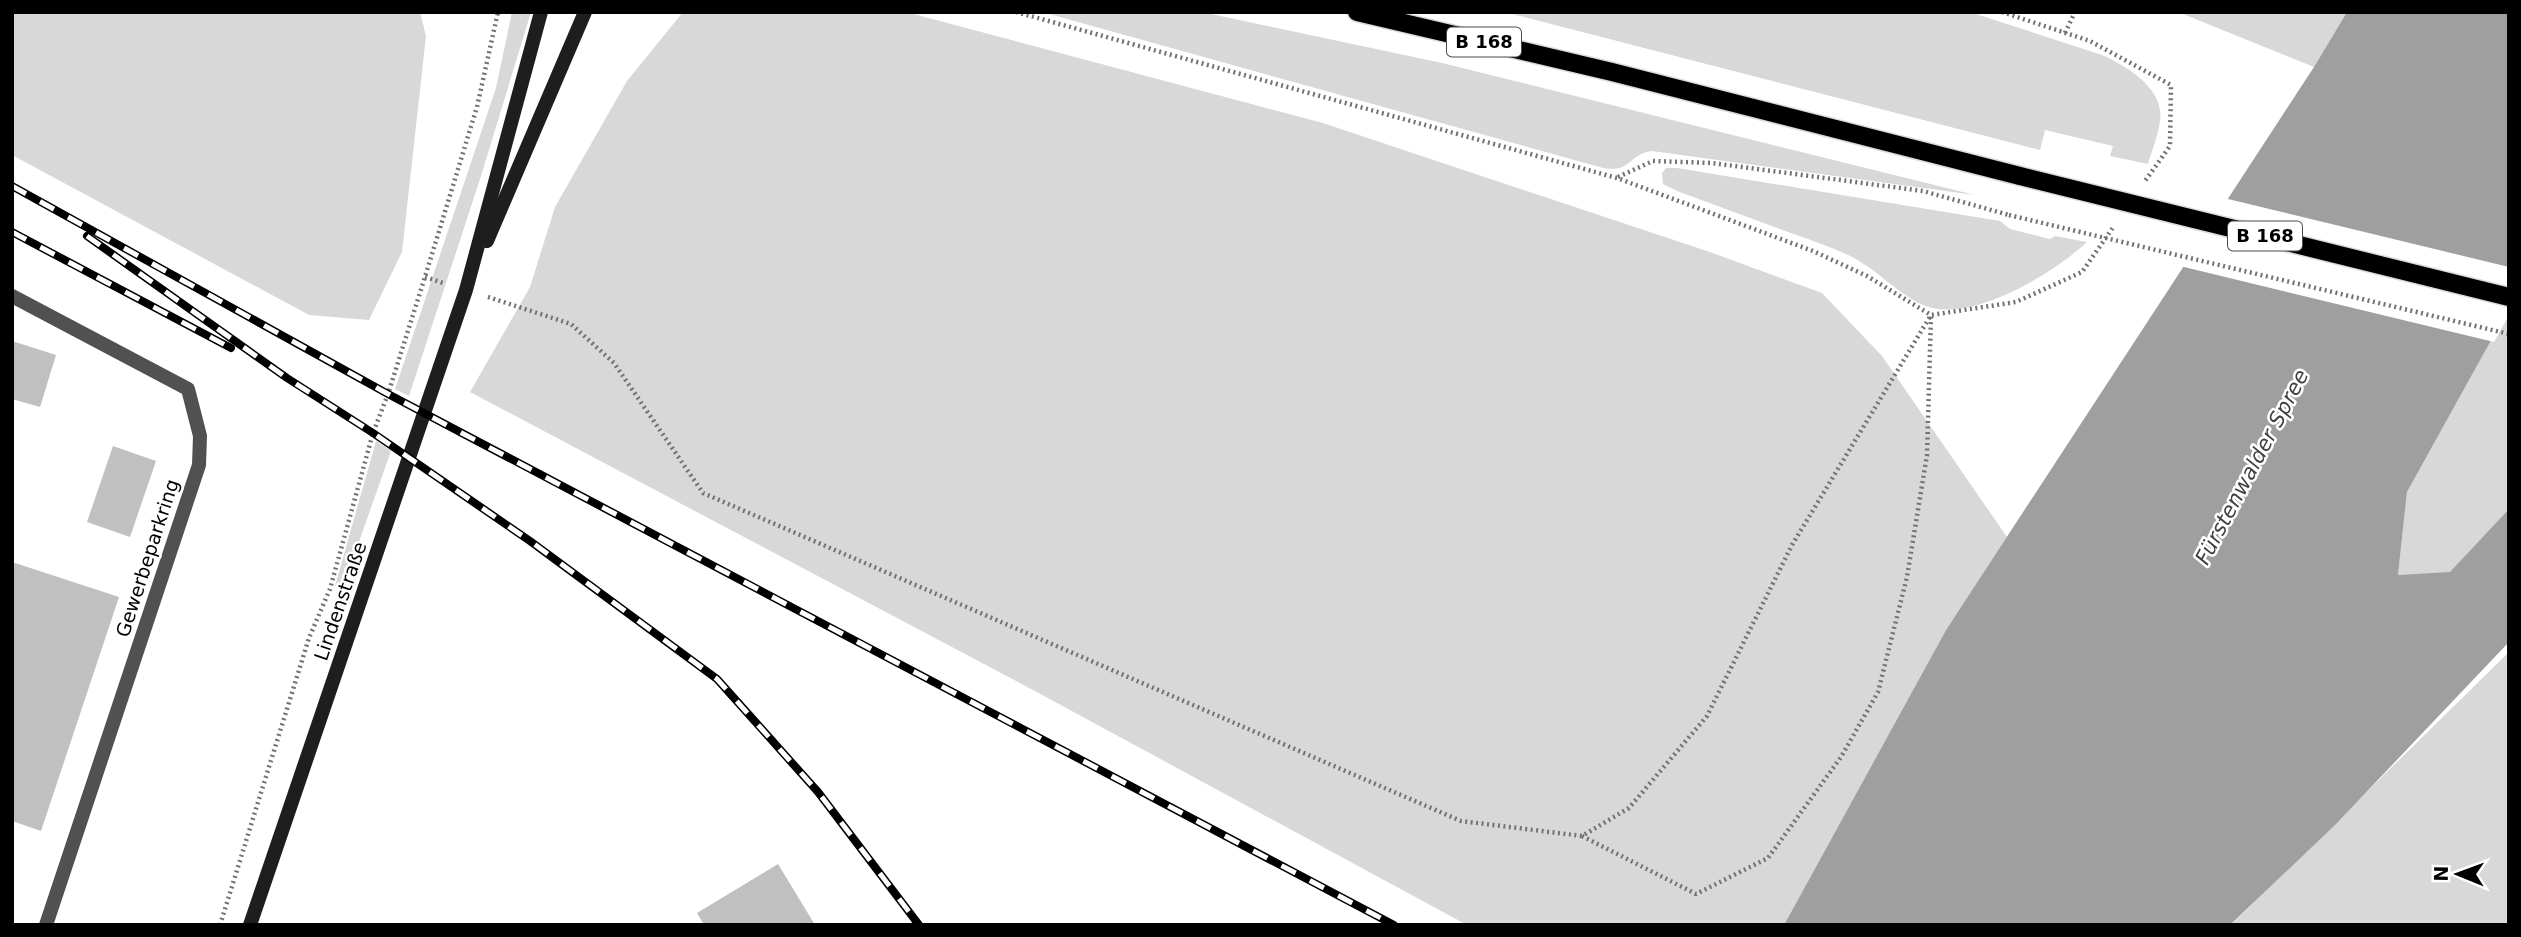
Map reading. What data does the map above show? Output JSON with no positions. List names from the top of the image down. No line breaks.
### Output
{"streets":{"main road":["B 168"],"street":["Gewerbeparkring","Lindenstraße"]},"water":["Fürstenwalder Spree"],"north":"left"}
